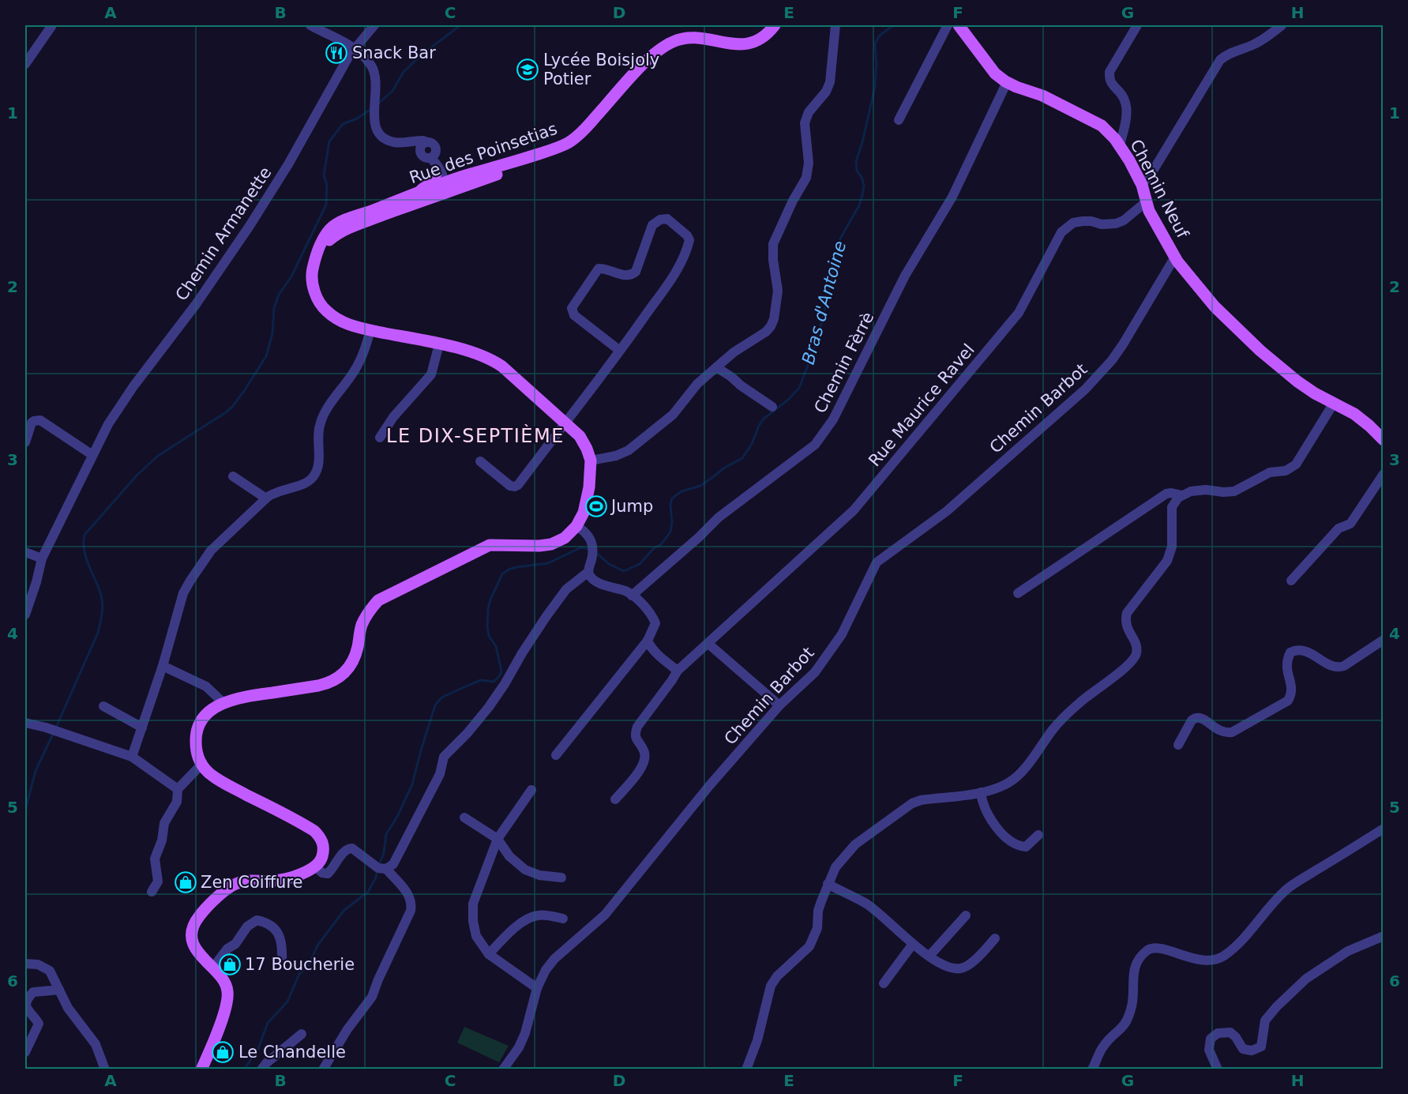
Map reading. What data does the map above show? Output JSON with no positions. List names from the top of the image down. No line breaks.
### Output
{"streets":{"main road":["Rue des Poinsetias","Chemin Neuf"],"street":["Chemin Armanette","Chemin Fèrrè","Rue Maurice Ravel","Chemin Barbot"]},"crossings":[["Chemin Neuf","Chemin Fèrrè"],["Chemin Neuf","Rue Maurice Ravel"],["Chemin Neuf","Chemin Barbot"]],"districts":["LE DIX-SEPTIÈME"],"water":["Bras d'Antoine"],"places":{"restaurant":["Snack Bar"],"school or university":["Lycée Boisjoly Potier"],"sports":["Jump"],"shop":["Zen Coiffure","17 Boucherie","Le Chandelle"]},"grid":{"columns":["A","B","C","D","E","F","G","H"],"rows":["1","2","3","4","5","6"]}}
